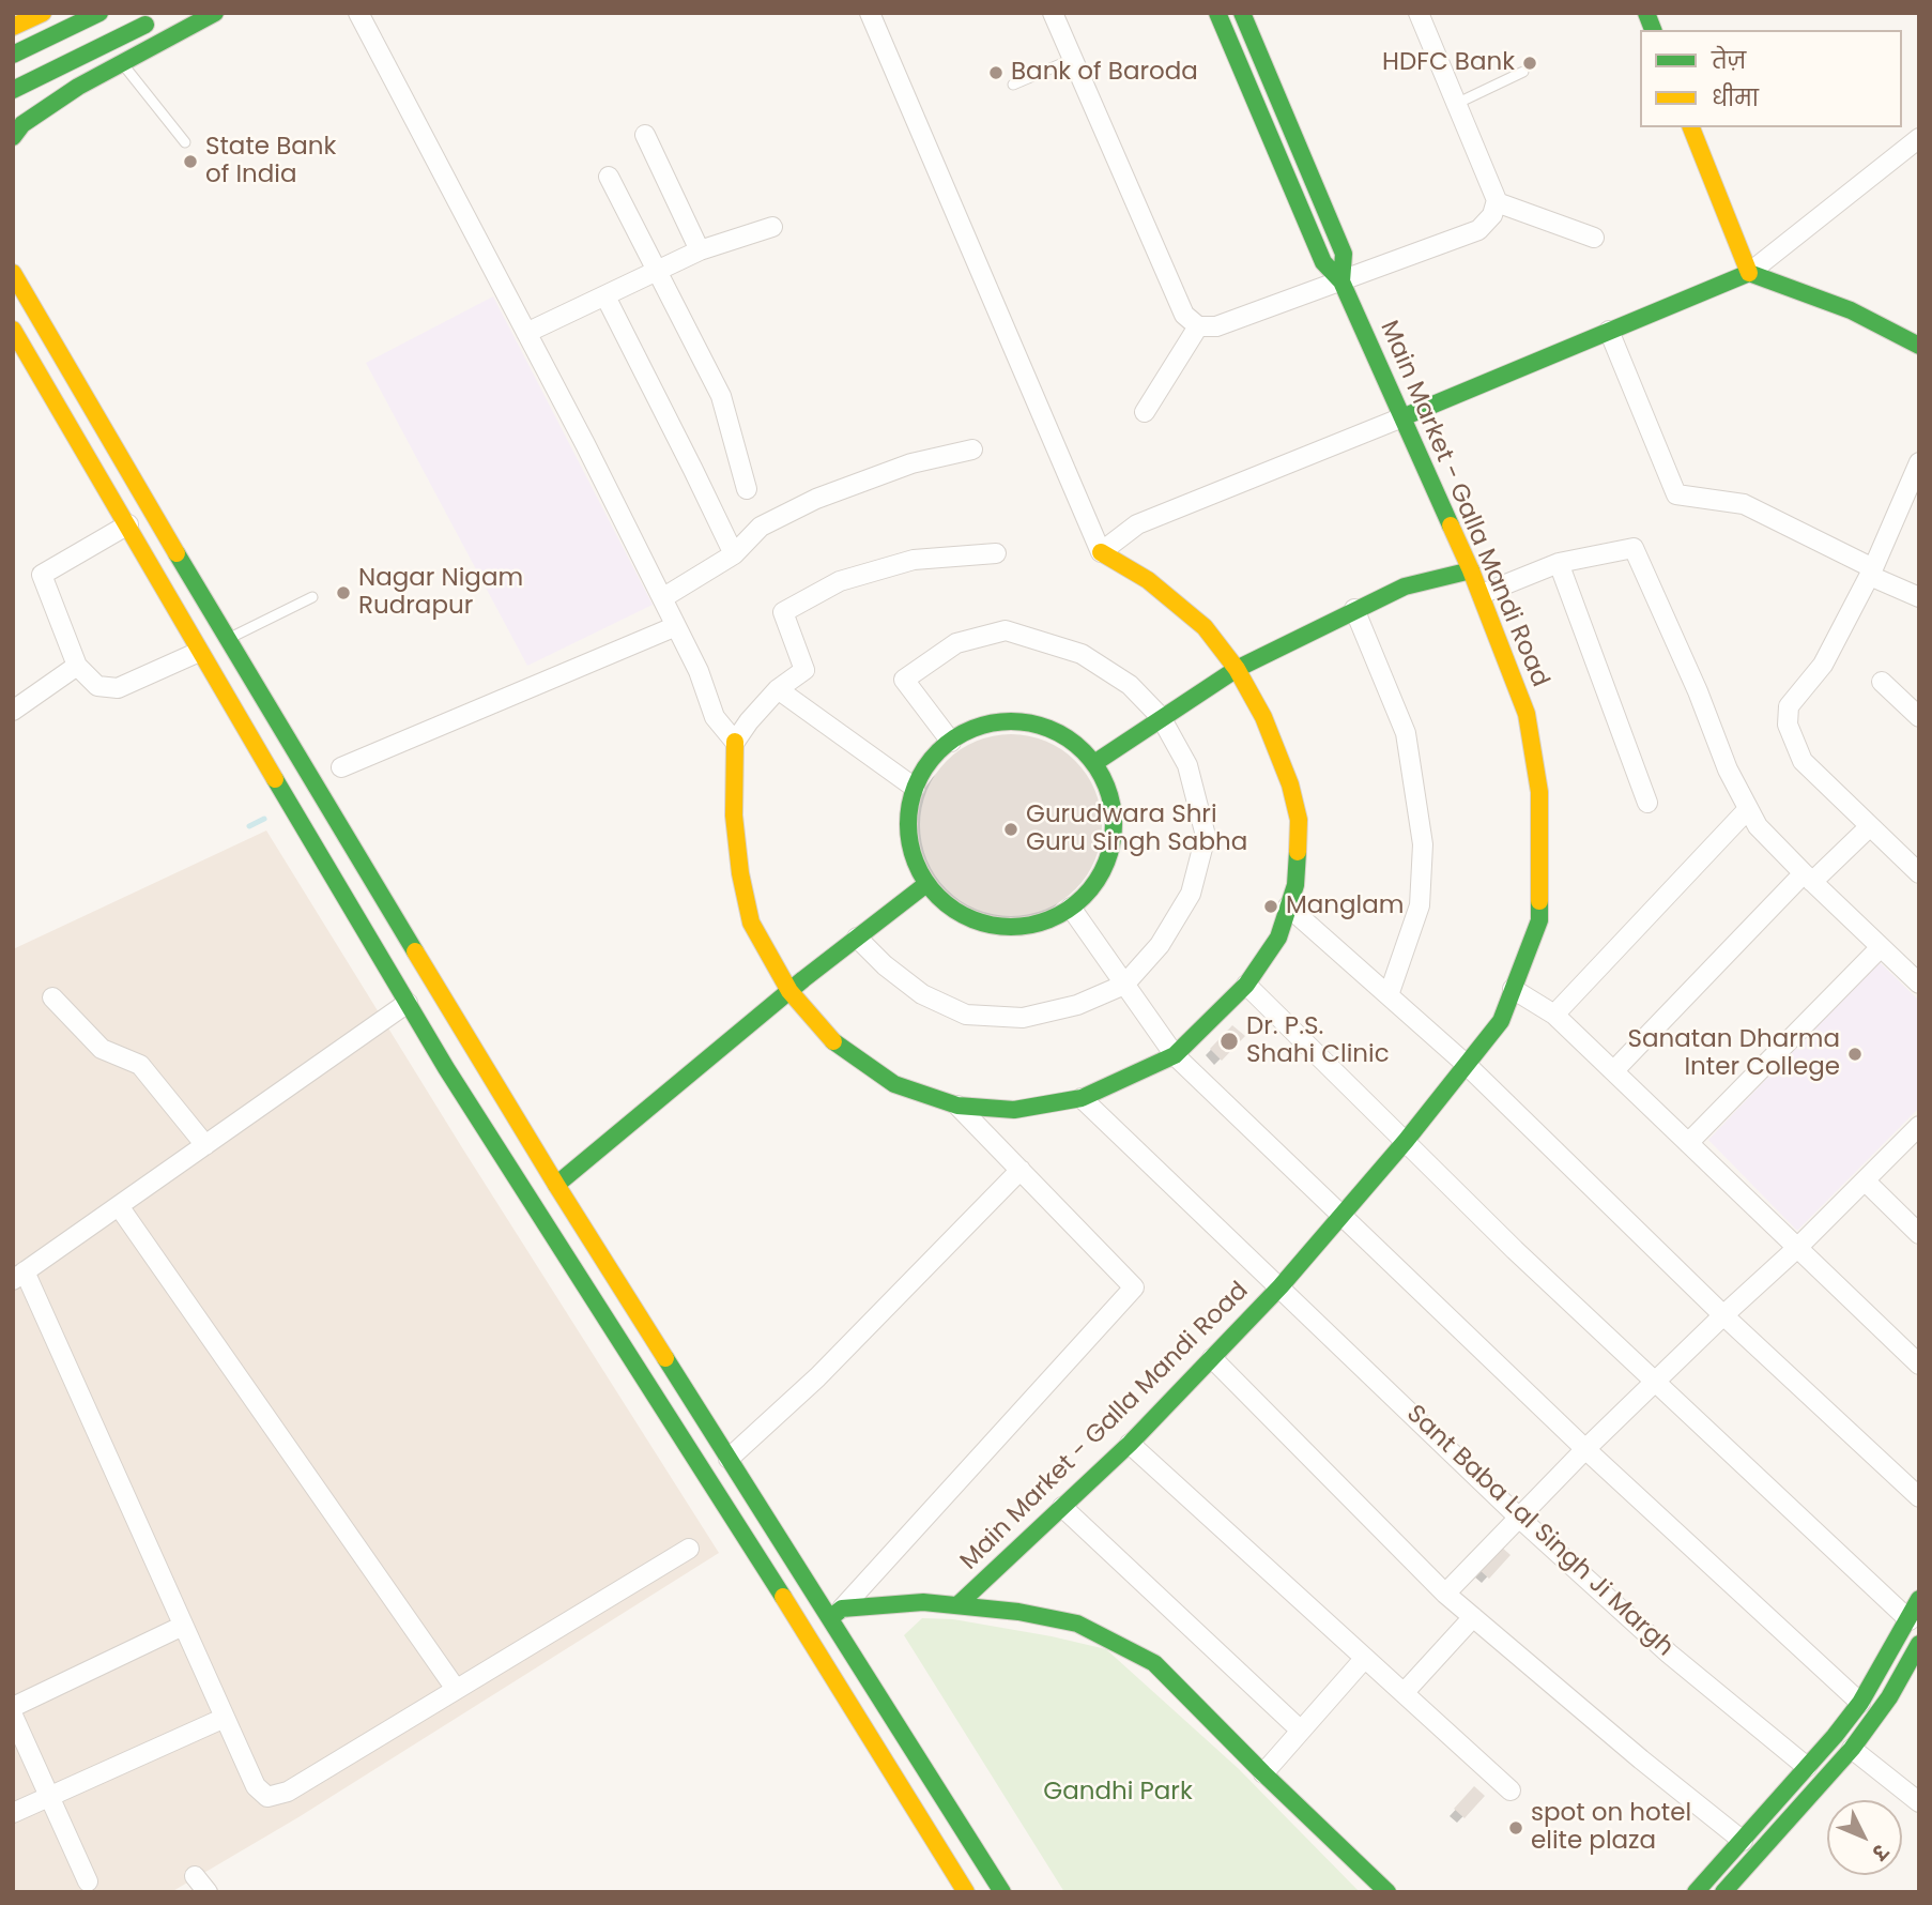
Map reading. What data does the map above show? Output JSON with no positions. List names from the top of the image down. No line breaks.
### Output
{"streets":{"main road":["Main Market - Galla Mandi Road"],"street":["Sant Baba Lal Singh Ji Margh"]},"crossings":[["Main Market - Galla Mandi Road","Sant Baba Lal Singh Ji Margh"]],"parks":["Gandhi Park"],"places":["HDFC Bank","Bank of Baroda","State Bank of India","Nagar Nigam Rudrapur","Gurudwara Shri Guru Singh Sabha","Manglam","Dr. P.S. Shahi Clinic","Sanatan Dharma Inter College","spot on hotel elite plaza"],"legend":["तेज़","धीमा"],"north":"bottom right"}
